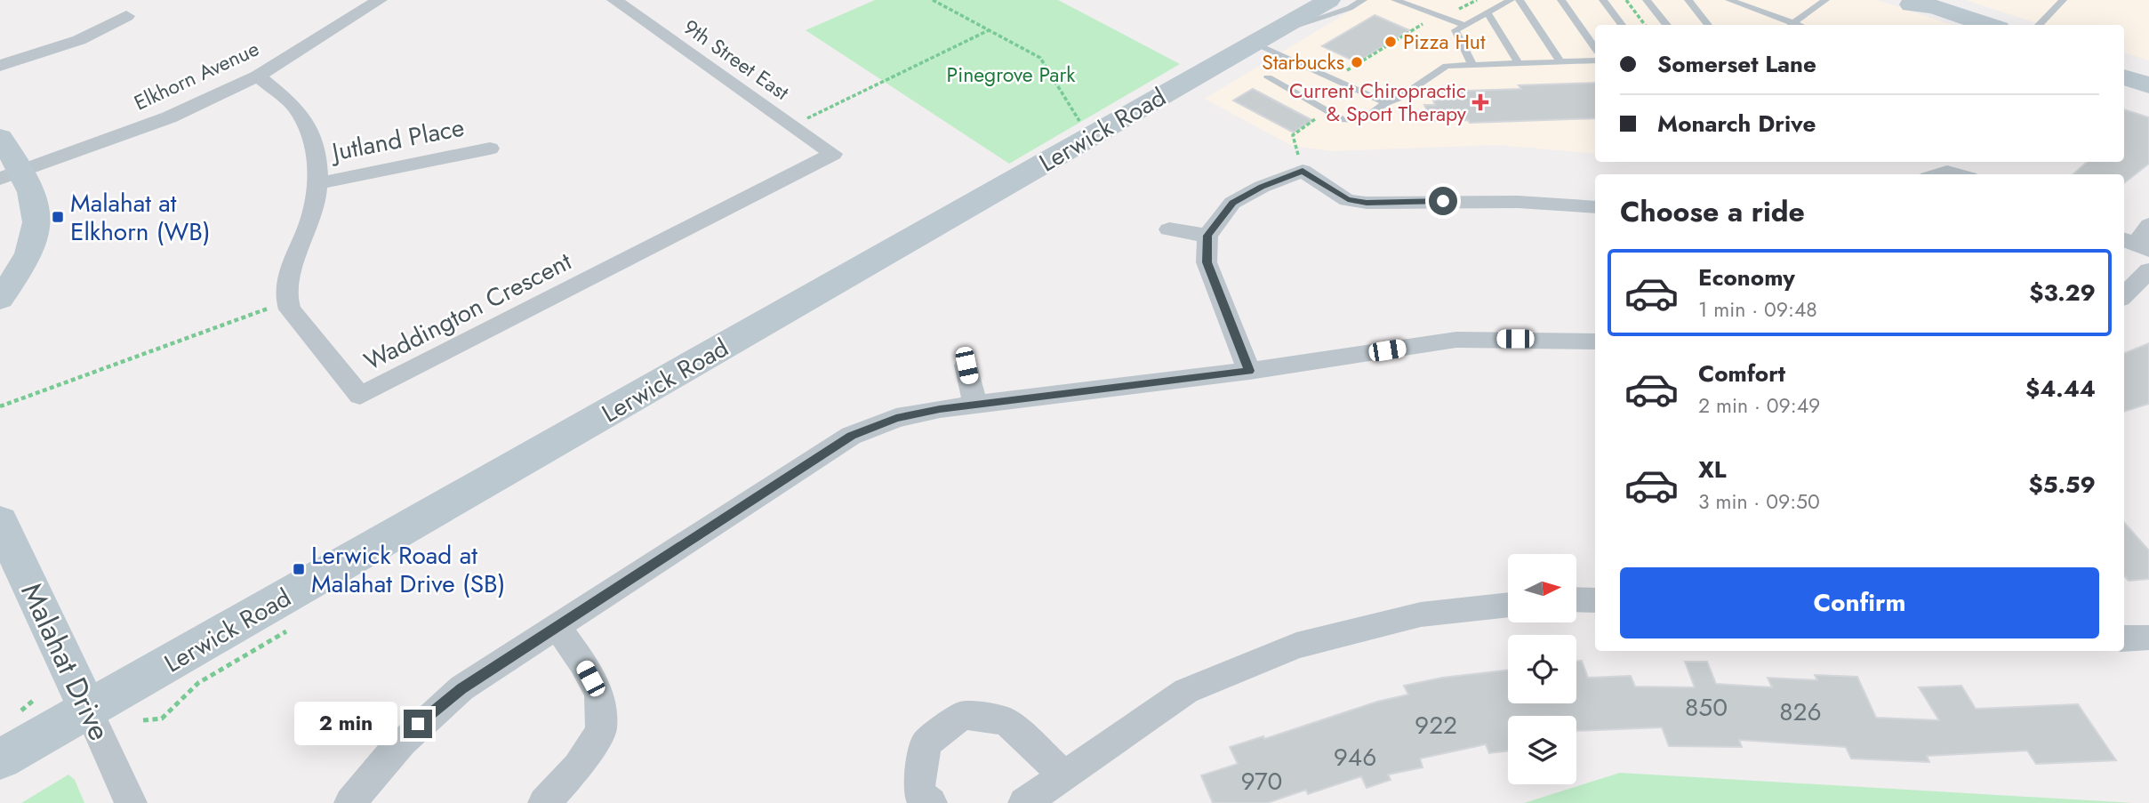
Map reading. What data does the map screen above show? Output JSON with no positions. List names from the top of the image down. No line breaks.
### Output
{"streets":{"main road":["Lerwick Road","Malahat Drive"],"street":["9th Street East","Elkhorn Avenue","Jutland Place","Waddington Crescent"]},"crossings":[["9th Street East","Waddington Crescent"],["Lerwick Road","Malahat Drive"]],"parks":["Pinegrove Park"],"places":{"other":["Pizza Hut","Starbucks"],"health":["Current Chiropractic & Sport Therapy"],"transit":["Malahat at Elkhorn (WB)","Lerwick Road at Malahat Drive (SB)"]},"house_numbers":["850","826","922","946","970"],"north":"right","page":{"banner":["Somerset Lane","Monarch Drive"],"heading":"Choose a ride","list":[{"name":"Economy","note":"1 min · 09:48","value":"$3.29"},{"name":"Comfort","note":"2 min · 09:49","value":"$4.44"},{"name":"XL","note":"3 min · 09:50","value":"$5.59"}],"buttons":"Confirm","bubble":"2 min"}}
